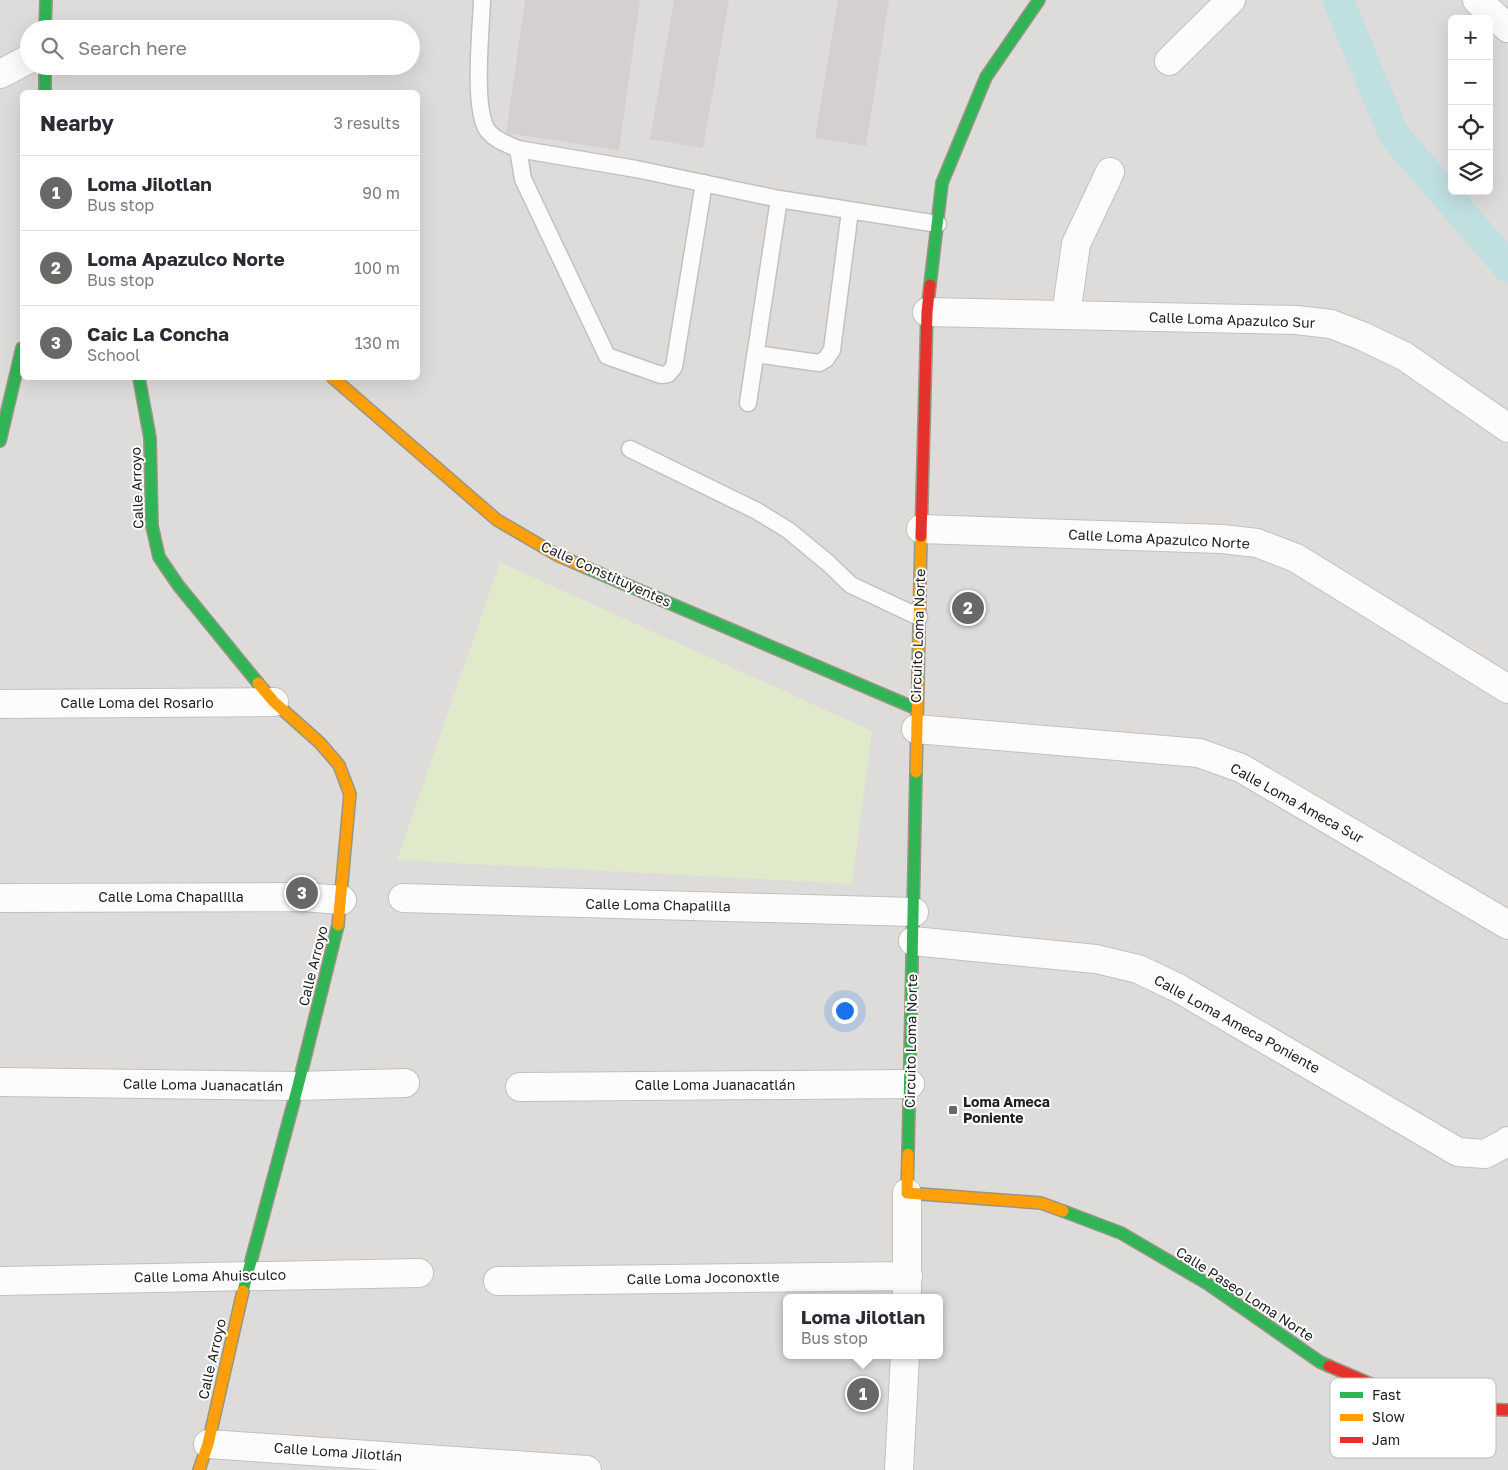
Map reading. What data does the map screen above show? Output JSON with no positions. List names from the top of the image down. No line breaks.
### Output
{"streets":{"street":["Calle Loma Apazulco Sur","Calle Arroyo","Calle Loma Apazulco Norte","Calle Constituyentes","Circuito Loma Norte","Calle Loma del Rosario","Calle Loma Ameca Sur","Calle Loma Chapalilla","Calle Loma Ameca Poniente","Calle Loma Juanacatlán","Calle Loma Ahuisculco","Calle Loma Joconoxtle","Calle Paseo Loma Norte","Calle Loma Jilotlán"]},"crossings":[["Calle Loma Apazulco Sur","Circuito Loma Norte"],["Calle Arroyo","Calle Loma del Rosario"],["Calle Arroyo","Calle Loma Chapalilla"],["Calle Arroyo","Calle Loma Juanacatlán"],["Calle Arroyo","Calle Loma Ahuisculco"],["Calle Arroyo","Calle Loma Jilotlán"],["Calle Loma Apazulco Norte","Circuito Loma Norte"],["Calle Constituyentes","Circuito Loma Norte"],["Calle Constituyentes","Calle Loma Ameca Sur"],["Circuito Loma Norte","Calle Loma Ameca Sur"],["Circuito Loma Norte","Calle Loma Chapalilla"],["Circuito Loma Norte","Calle Loma Ameca Poniente"],["Circuito Loma Norte","Calle Loma Juanacatlán"],["Circuito Loma Norte","Calle Loma Joconoxtle"],["Circuito Loma Norte","Calle Paseo Loma Norte"]],"places":{"transit":["Loma Ameca Poniente"]},"legend":["Fast","Slow","Jam"],"page":{"map_buttons":["+","−"],"search":"Search here","heading":["Nearby","3 results"],"list":[{"mark":"1","name":"Loma Jilotlan","note":"Bus stop","value":"90 m"},{"mark":"2","name":"Loma Apazulco Norte","note":"Bus stop","value":"100 m"},{"mark":"3","name":"Caic La Concha","note":"School","value":"130 m"}],"pins":["2","3","1"],"popup":["Loma Jilotlan","Bus stop"]}}
